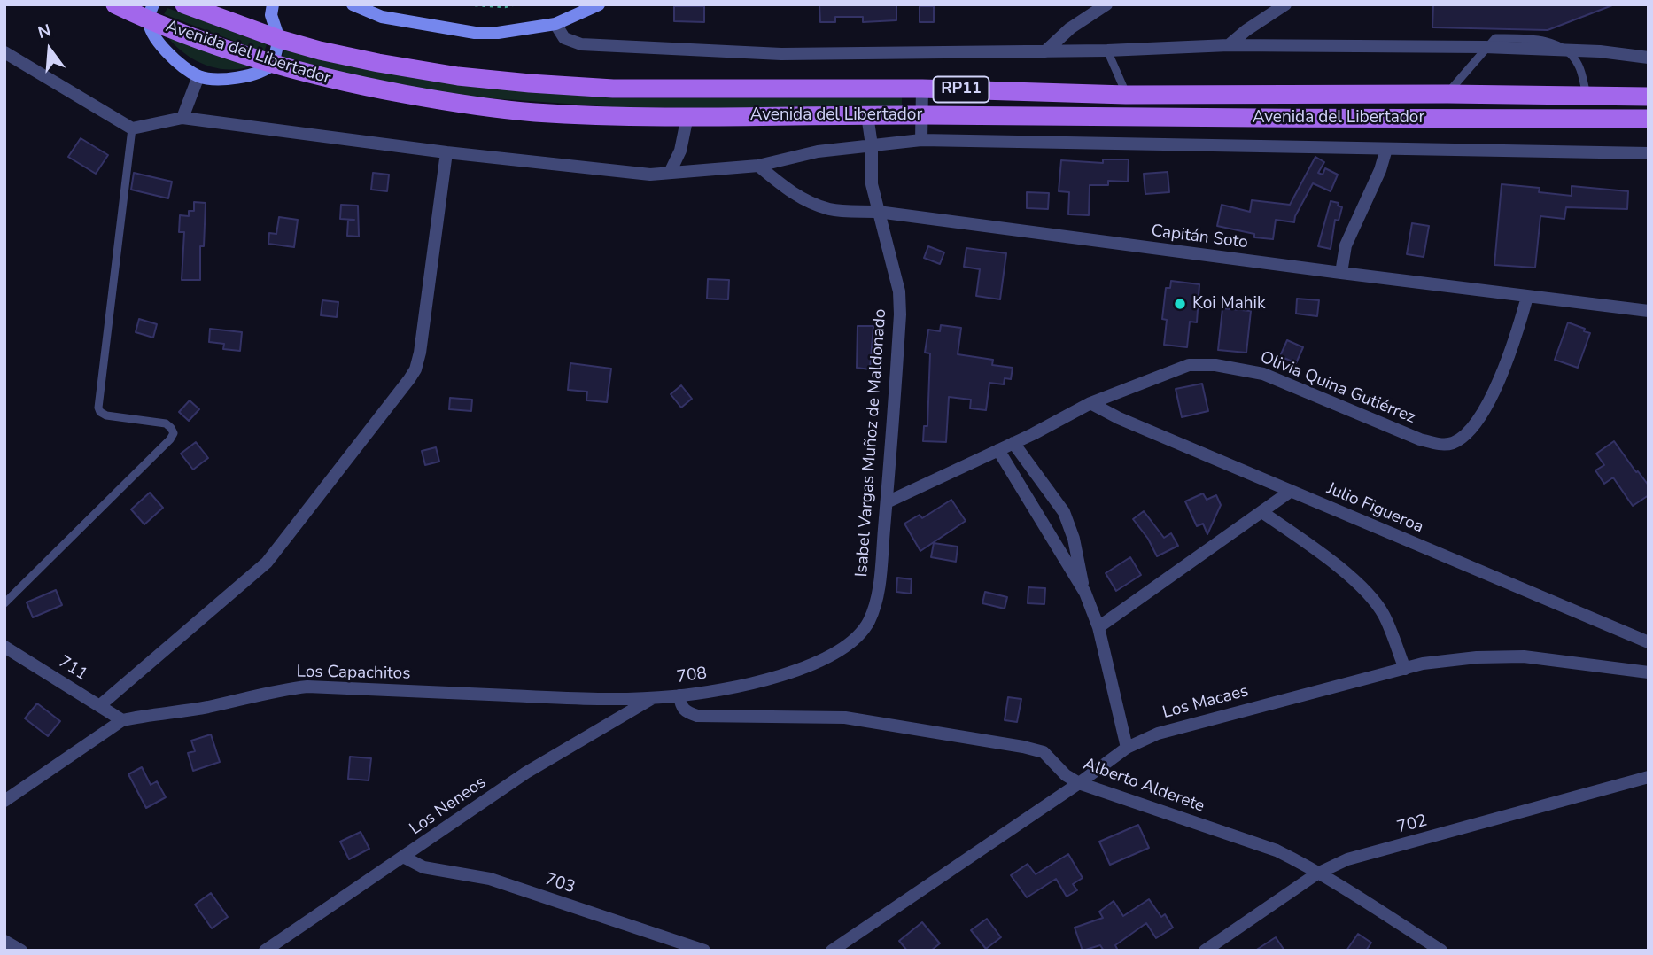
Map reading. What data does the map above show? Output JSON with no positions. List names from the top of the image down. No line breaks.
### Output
{"streets":{"main road":["Avenida del Libertador","RP11"],"street":["Capitán Soto","Olivia Quina Gutiérrez","Isabel Vargas Muñoz de Maldonado","Julio Figueroa","711","Los Capachitos","708","Los Macaes","Alberto Alderete","Los Neneos","702","703"]},"crossings":[["Avenida del Libertador","Capitán Soto"],["Avenida del Libertador","Isabel Vargas Muñoz de Maldonado"],["Capitán Soto","Olivia Quina Gutiérrez"],["Capitán Soto","Isabel Vargas Muñoz de Maldonado"],["Olivia Quina Gutiérrez","Isabel Vargas Muñoz de Maldonado"],["Olivia Quina Gutiérrez","Julio Figueroa"],["Isabel Vargas Muñoz de Maldonado","708"],["711","Los Capachitos"],["Los Capachitos","708"],["Los Capachitos","Los Neneos"],["708","Alberto Alderete"],["708","Los Neneos"],["Los Macaes","Alberto Alderete"],["Alberto Alderete","702"],["Los Neneos","703"]],"places":["Koi Mahik"],"north":"top"}
